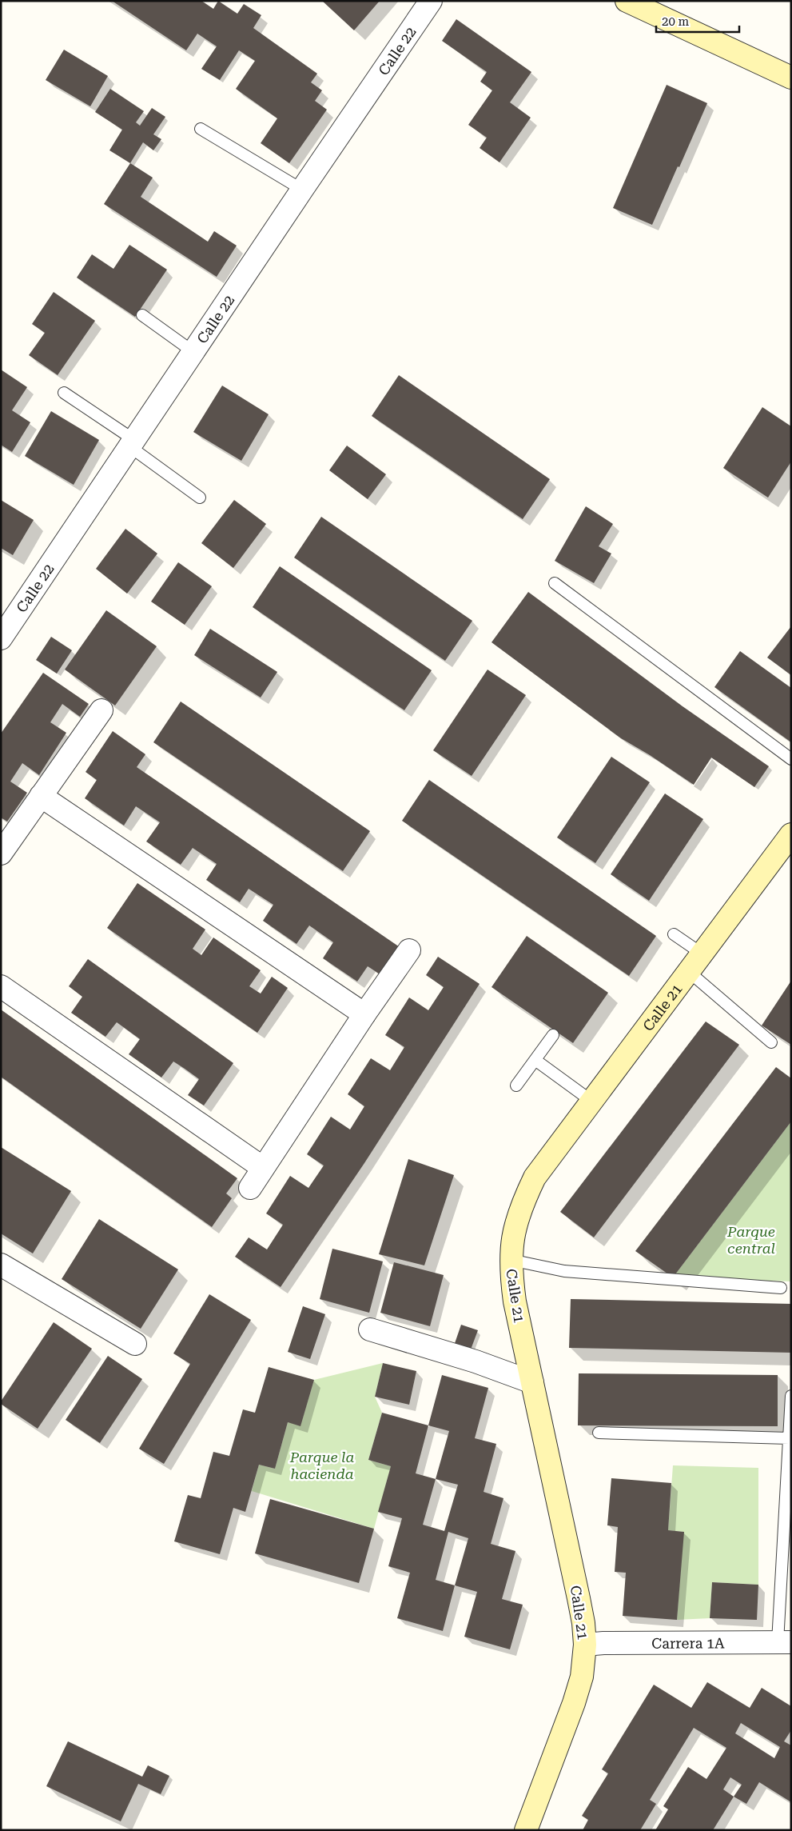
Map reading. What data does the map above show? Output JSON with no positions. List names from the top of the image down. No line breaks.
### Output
{"streets":{"street":["Calle 22","Calle 21","Carrera 1A"]},"crossings":[["Calle 21","Carrera 1A"]],"parks":["Parque central","Parque la hacienda"],"scale_bar":"20 m"}
